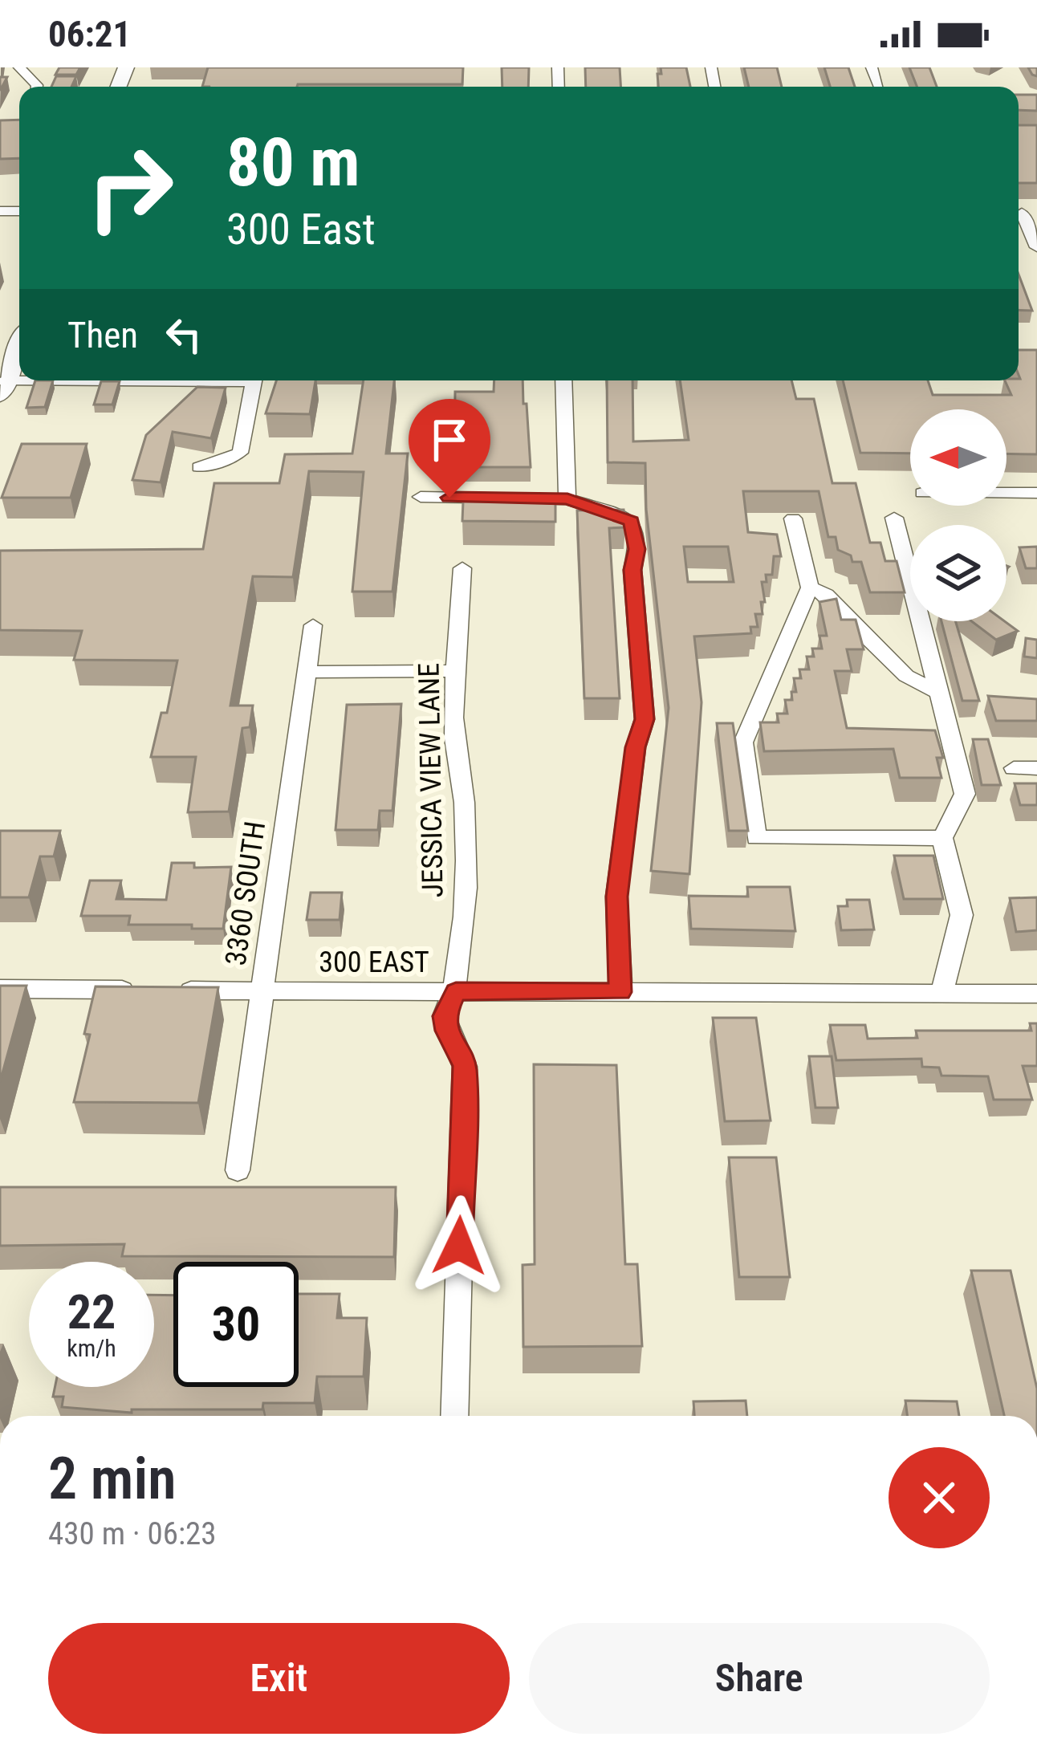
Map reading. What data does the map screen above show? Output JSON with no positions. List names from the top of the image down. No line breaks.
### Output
{"streets":{"street":["JESSICA VIEW LANE","3360 SOUTH","300 EAST"]},"crossings":[["JESSICA VIEW LANE","300 EAST"],["3360 SOUTH","300 EAST"]],"north":"left","page":{"status":"06:21","turn":["80 m","300 East"],"then":"Then","speed":"22 km/h","limit":"30","heading":["2 min","430 m · 06:23"],"buttons":["Exit","Share"]}}
